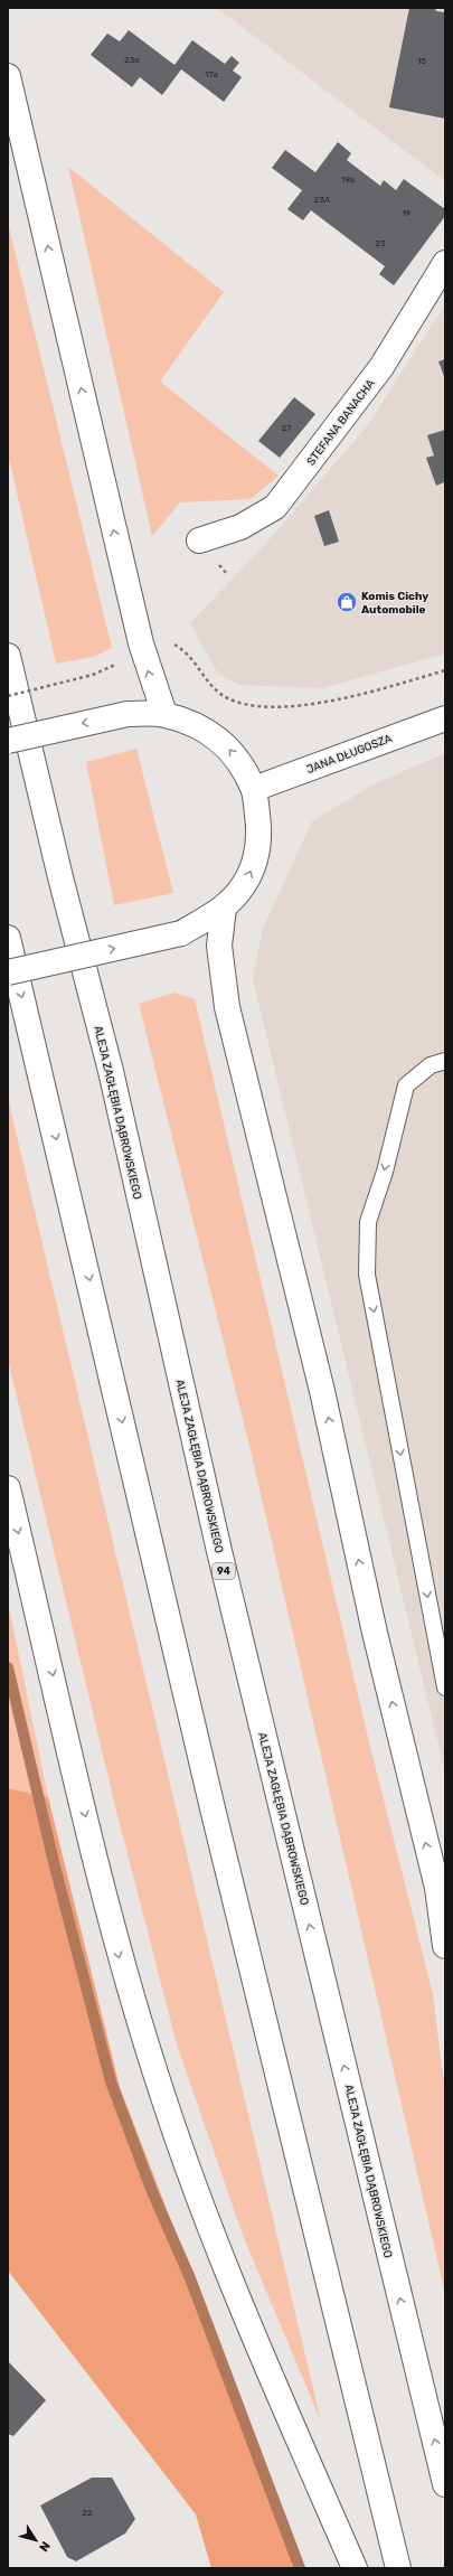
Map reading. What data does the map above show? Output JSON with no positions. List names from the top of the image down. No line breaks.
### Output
{"streets":{"main road":["STEFANA BANACHA","JANA DŁUGOSZA","ALEJA ZAGŁĘBIA DĄBROWSKIEGO","94"]},"places":{"shop":["Komis Cichy Automobile"]},"house_numbers":["23e","15","17a","19a","23A","19","23","27","22"],"north":"bottom right"}
